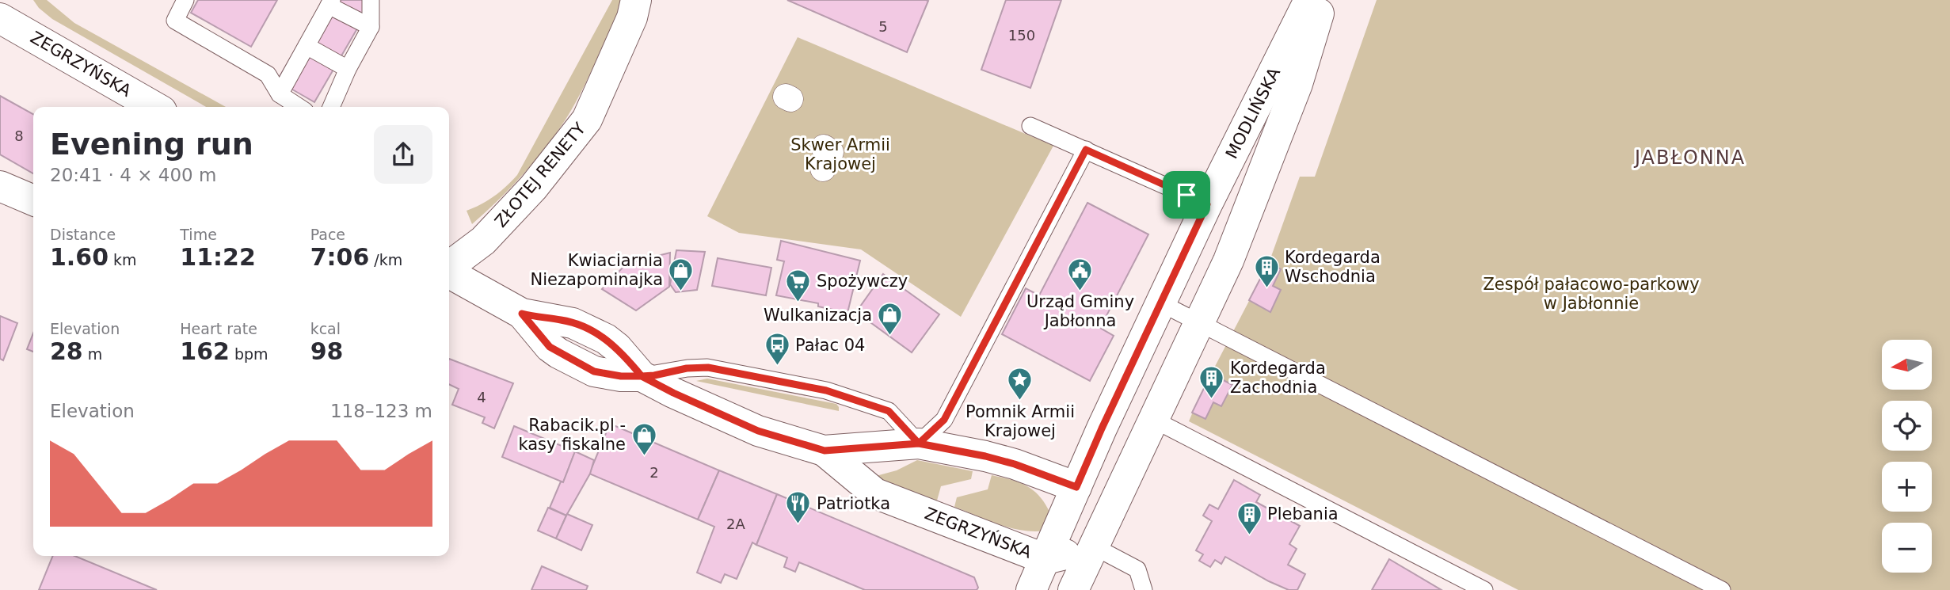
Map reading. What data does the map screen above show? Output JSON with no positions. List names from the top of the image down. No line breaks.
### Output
{"streets":{"main road":["ZEGRZYŃSKA","MODLIŃSKA","ZŁOTEJ RENETY"]},"crossings":[["ZEGRZYŃSKA","MODLIŃSKA"]],"districts":["JABŁONNA"],"parks":["Skwer Armii Krajowej","Zespół pałacowo-parkowy w Jabłonnie"],"places":{"building":["Kordegarda Wschodnia","Kordegarda Zachodnia","Plebania"],"shop":["Kwiaciarnia Niezapominajka","Wulkanizacja","Rabacik.pl - kasy fiskalne"],"public building":["Urząd Gminy Jabłonna"],"supermarket":["Spożywczy"],"bus stop":["Pałac 04"],"place":["Pomnik Armii Krajowej"],"restaurant":["Patriotka"]},"house_numbers":["5","150","8","4","2","2A"],"north":"left","page":{"heading":["Evening run","20:41 · 4 × 400 m"],"stats":[["Distance","1.60 km"],["Time","11:22"],["Pace","7:06 /km"],["Elevation","28 m"],["Heart rate","162 bpm"],["kcal","98"]],"map_buttons":["+","−"],"chart":["Elevation","118–123 m"]}}
